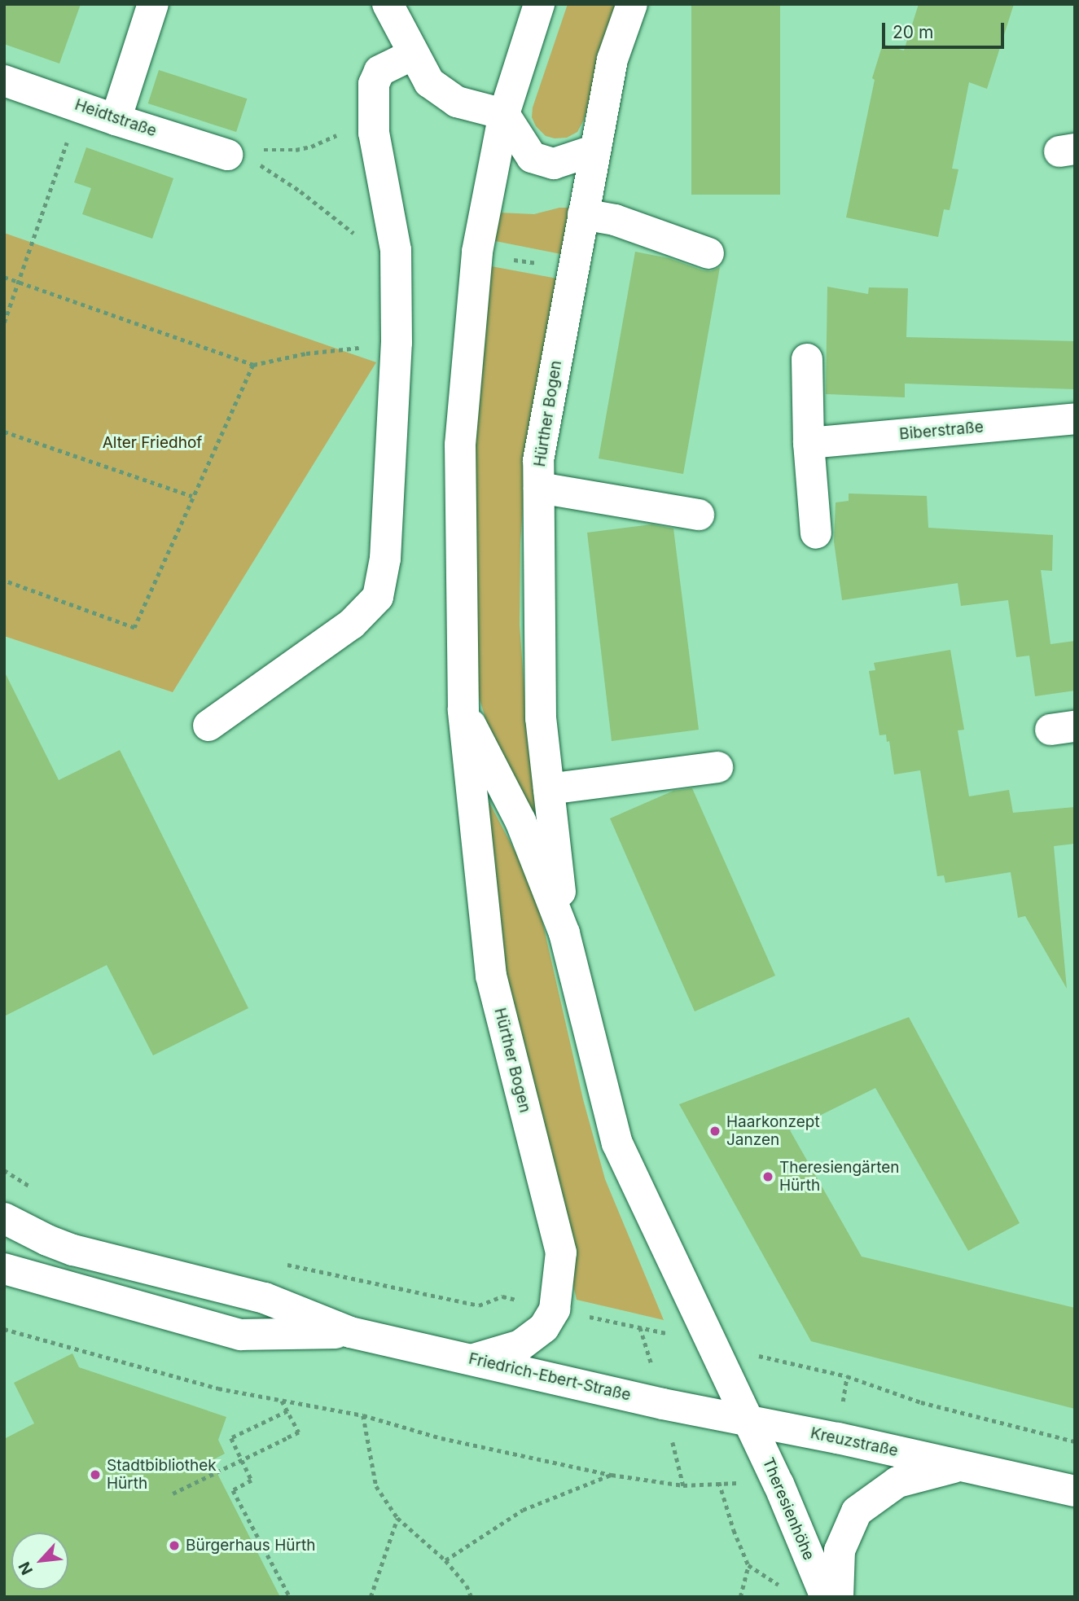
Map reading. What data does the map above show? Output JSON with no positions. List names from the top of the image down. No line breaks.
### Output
{"streets":{"street":["Heidtstraße","Hürther Bogen","Biberstraße","Friedrich-Ebert-Straße","Kreuzstraße","Theresienhöhe"]},"crossings":[["Hürther Bogen","Friedrich-Ebert-Straße"],["Hürther Bogen","Kreuzstraße"],["Hürther Bogen","Theresienhöhe"],["Friedrich-Ebert-Straße","Kreuzstraße"],["Friedrich-Ebert-Straße","Theresienhöhe"],["Kreuzstraße","Theresienhöhe"]],"parks":["Alter Friedhof"],"places":["Haarkonzept Janzen","Theresiengärten Hürth","Stadtbibliothek Hürth","Bürgerhaus Hürth"],"scale_bar":"20 m","north":"bottom left"}
